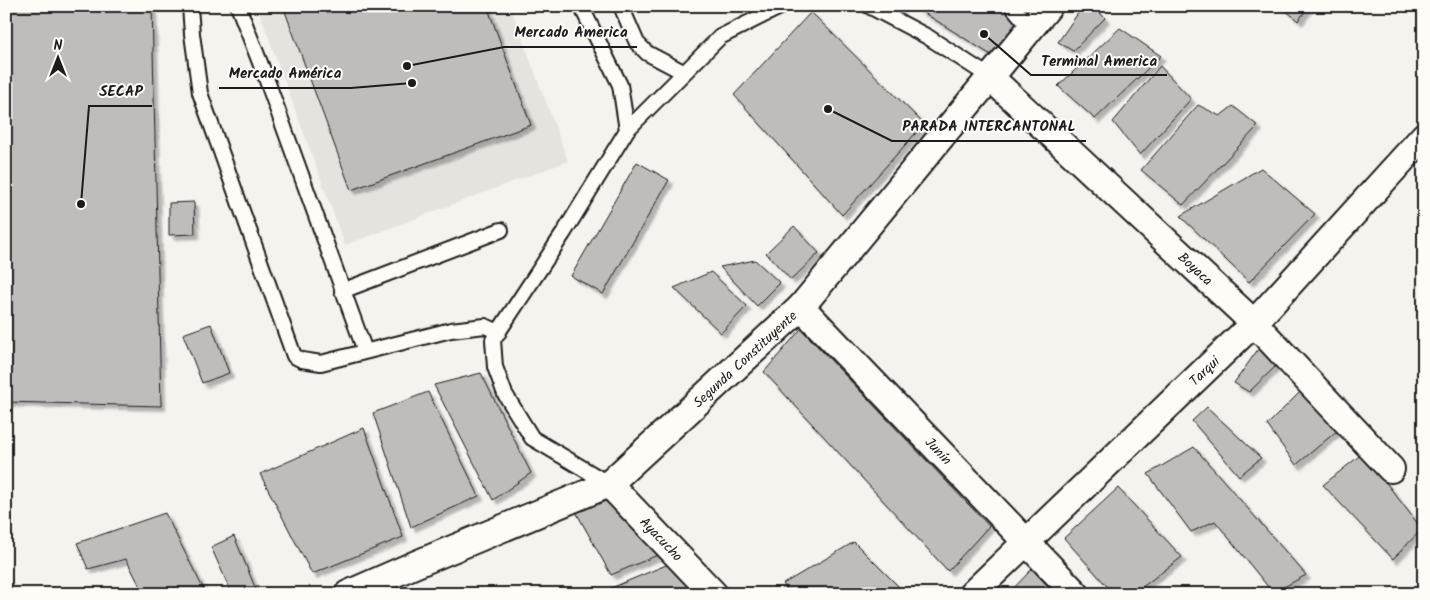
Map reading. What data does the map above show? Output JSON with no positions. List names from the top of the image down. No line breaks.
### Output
{"streets":{"street":["Boyaca","Segunda Constituyente","Tarqui","Junín","Ayacucho"]},"crossings":[["Boyaca","Segunda Constituyente"],["Boyaca","Tarqui"],["Segunda Constituyente","Junín"],["Segunda Constituyente","Ayacucho"],["Tarqui","Junín"]],"places":["Terminal America","Mercado America","Mercado América","PARADA INTERCANTONAL","SECAP"],"north":"top"}
